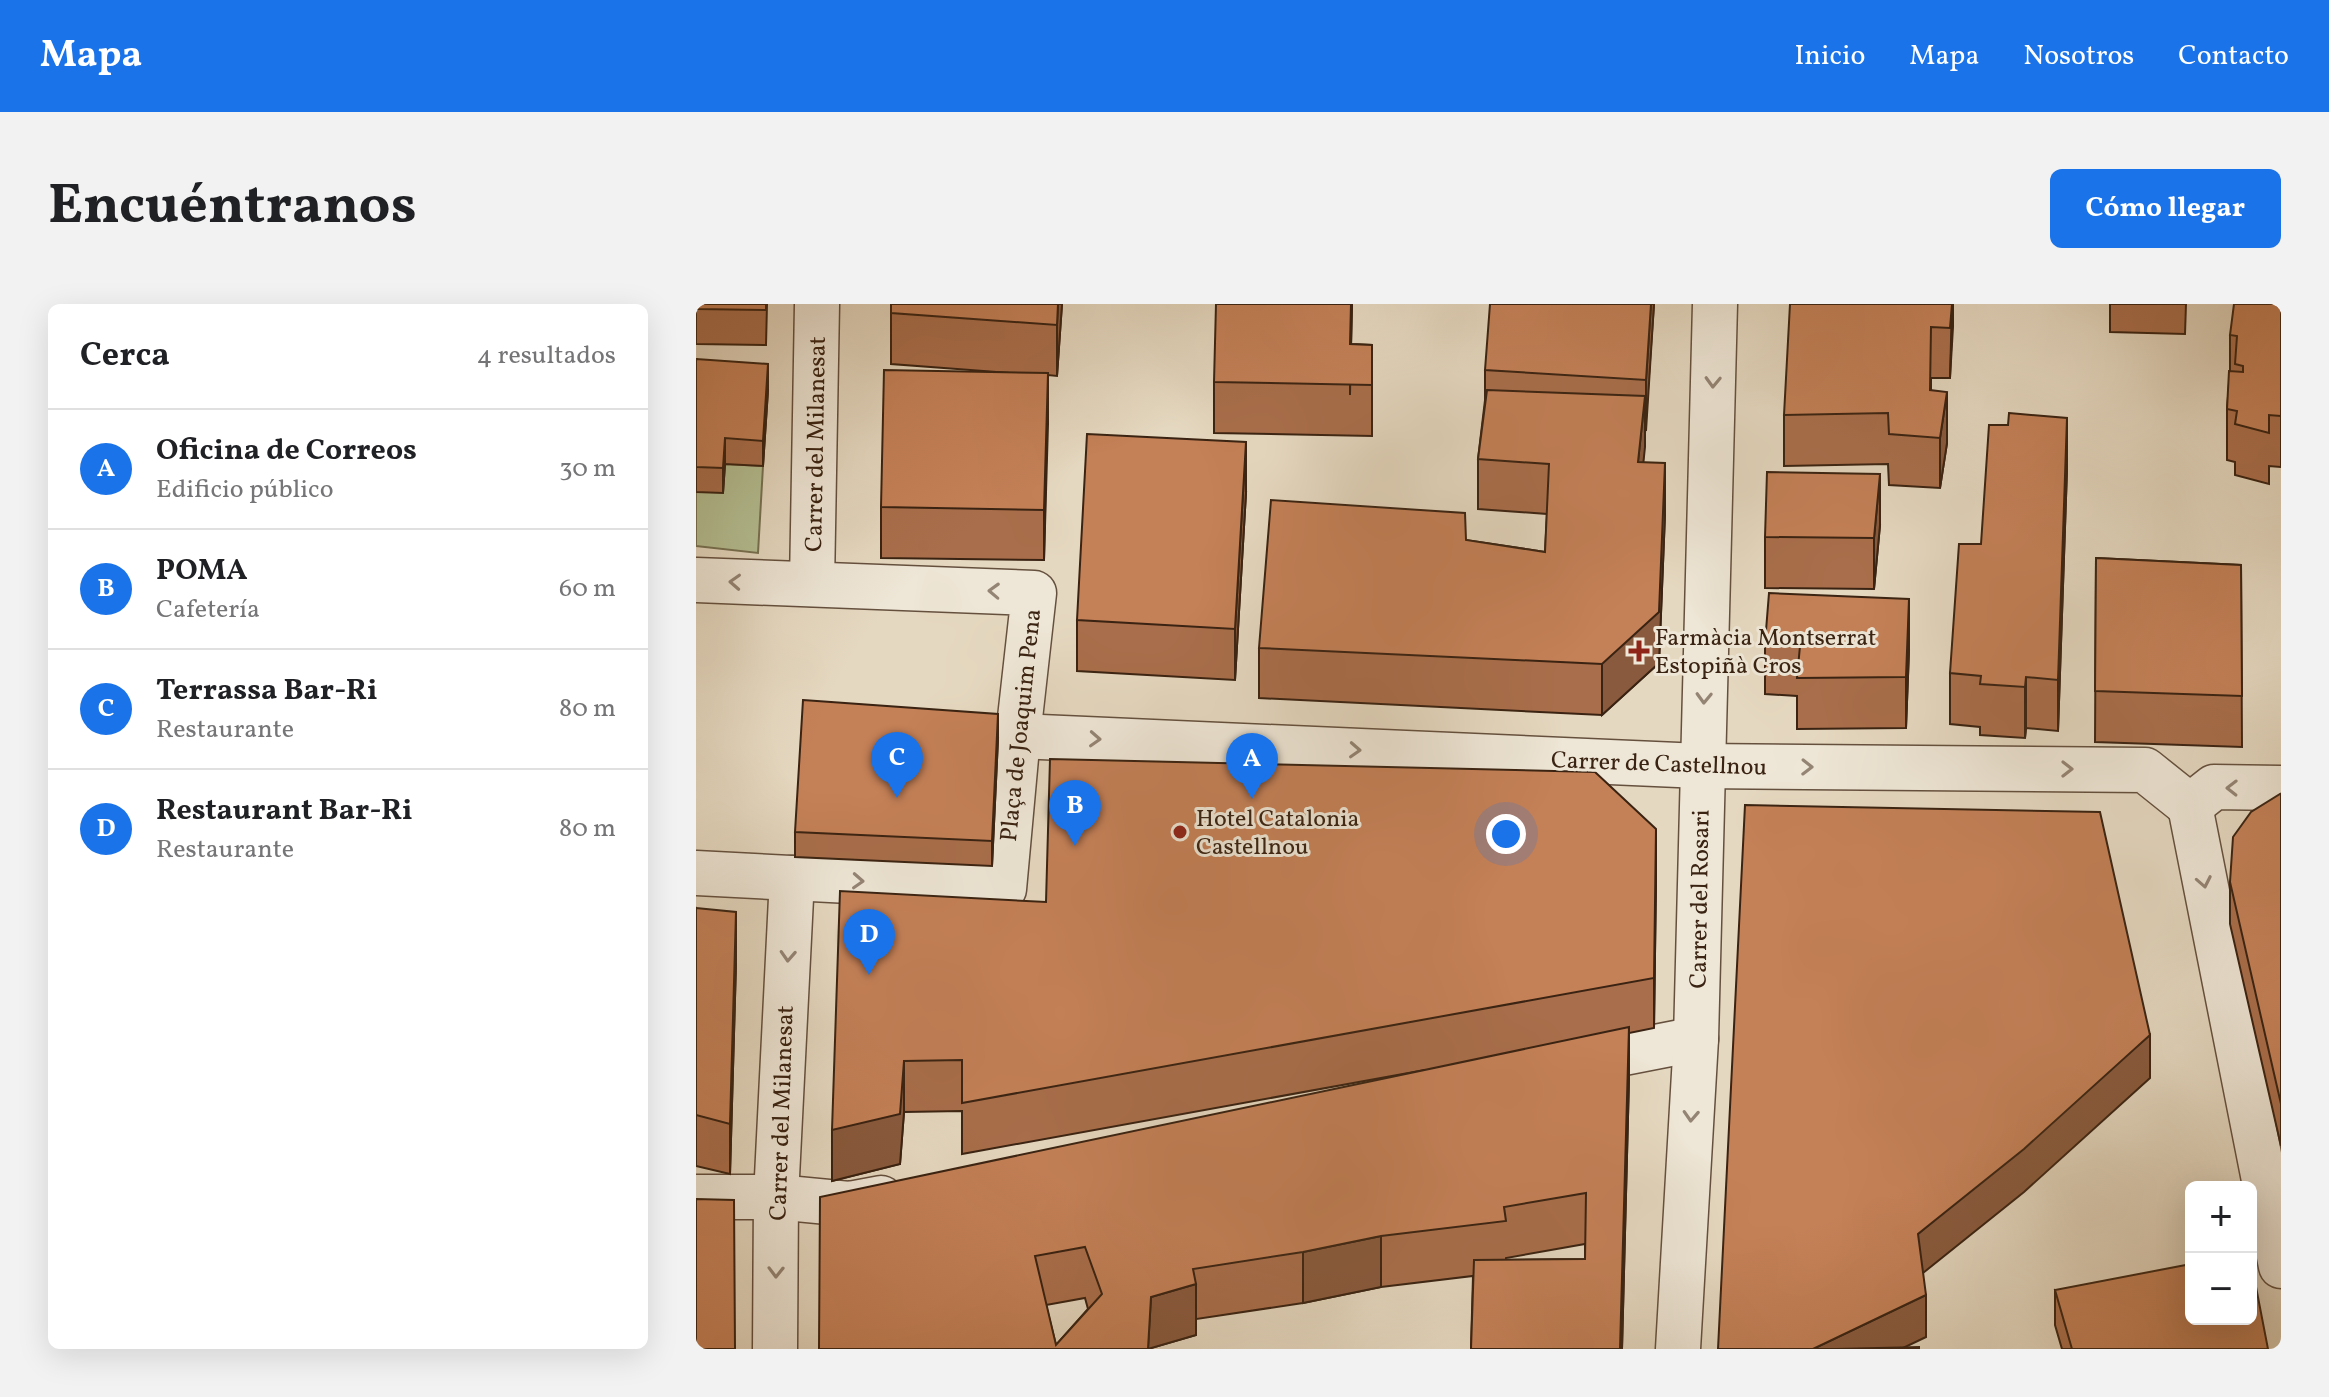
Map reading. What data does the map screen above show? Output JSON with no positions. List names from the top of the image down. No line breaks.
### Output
{"streets":{"street":["Carrer del Milanesat","Plaça de Joaquim Pena","Carrer de Castellnou","Carrer del Rosari"]},"crossings":[["Carrer del Milanesat","Plaça de Joaquim Pena"],["Plaça de Joaquim Pena","Carrer de Castellnou"],["Carrer de Castellnou","Carrer del Rosari"]],"one_way":["Carrer del Milanesat","Carrer de Castellnou","Carrer del Rosari"],"places":{"health":["Farmàcia Montserrat Estopiñà Cros"],"other":["Hotel Catalonia Castellnou"]},"page":{"header":"Mapa","nav":["Inicio","Mapa","Nosotros","Contacto"],"title":"Encuéntranos","buttons":"Cómo llegar","heading":["Cerca","4 resultados"],"list":[{"mark":"A","name":"Oficina de Correos","note":"Edificio público","value":"30 m"},{"mark":"B","name":"POMA","note":"Cafetería","value":"60 m"},{"mark":"C","name":"Terrassa Bar-Ri","note":"Restaurante","value":"80 m"},{"mark":"D","name":"Restaurant Bar-Ri","note":"Restaurante","value":"80 m"}],"pins":["C","A","B","D"],"map_buttons":["+","−"]}}
